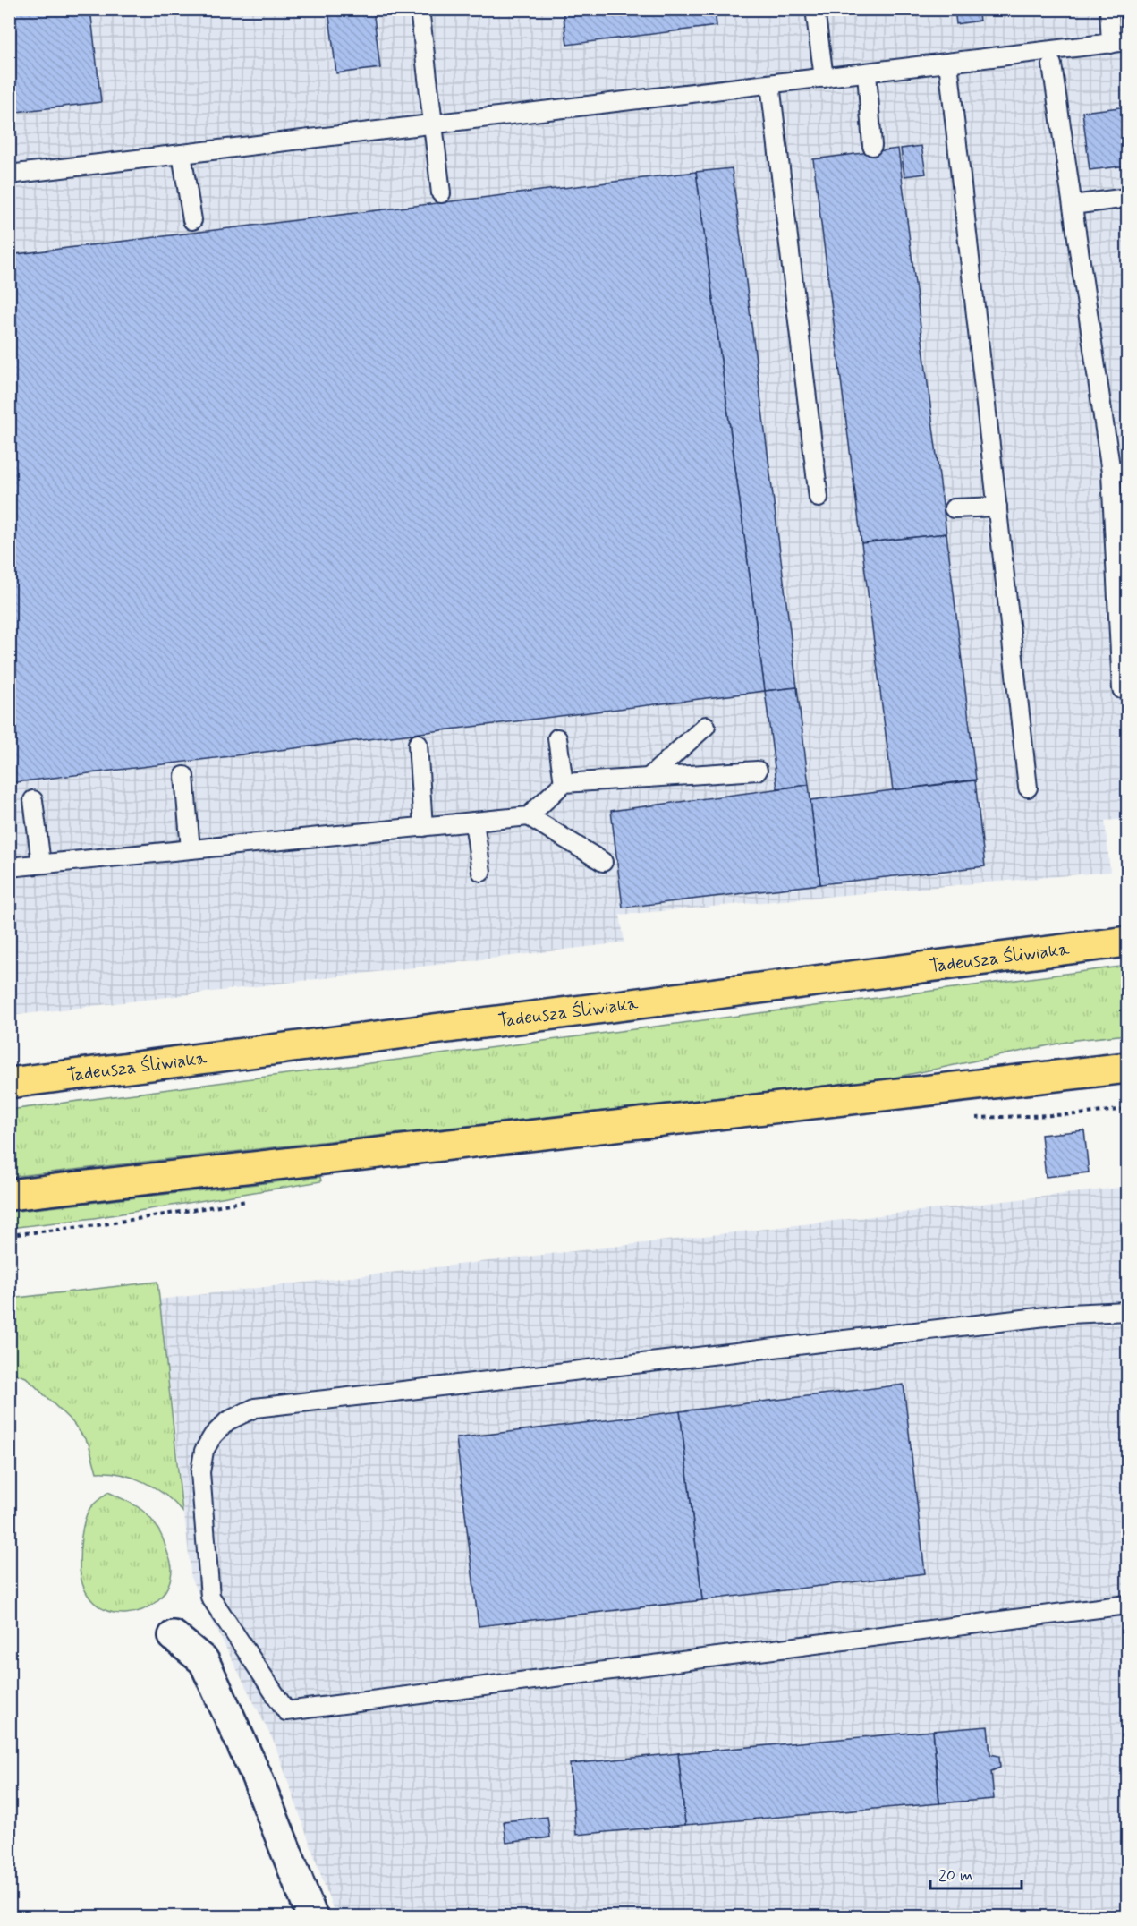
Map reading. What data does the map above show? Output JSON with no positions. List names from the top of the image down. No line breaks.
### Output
{"streets":{"main road":["Tadeusza Śliwiaka"]},"scale_bar":"20 m"}
